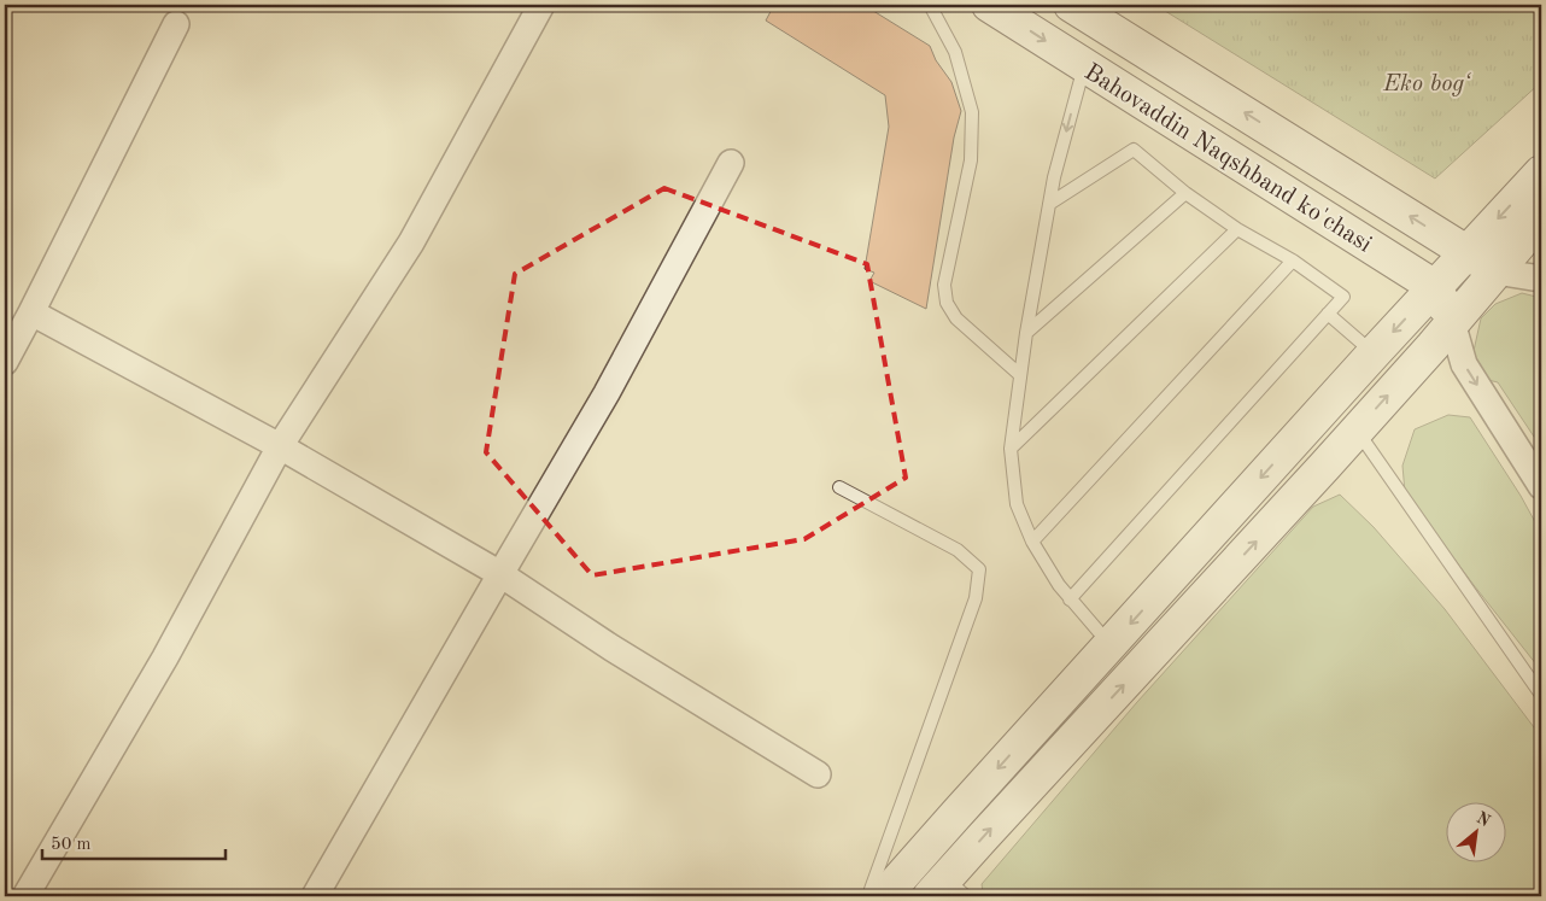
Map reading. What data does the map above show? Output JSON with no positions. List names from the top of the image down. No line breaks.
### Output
{"streets":{"main road":["Bahovaddin Naqshband ko'chasi"]},"parks":["Eko bogʻ"],"scale_bar":"50 m","north":"top right"}
